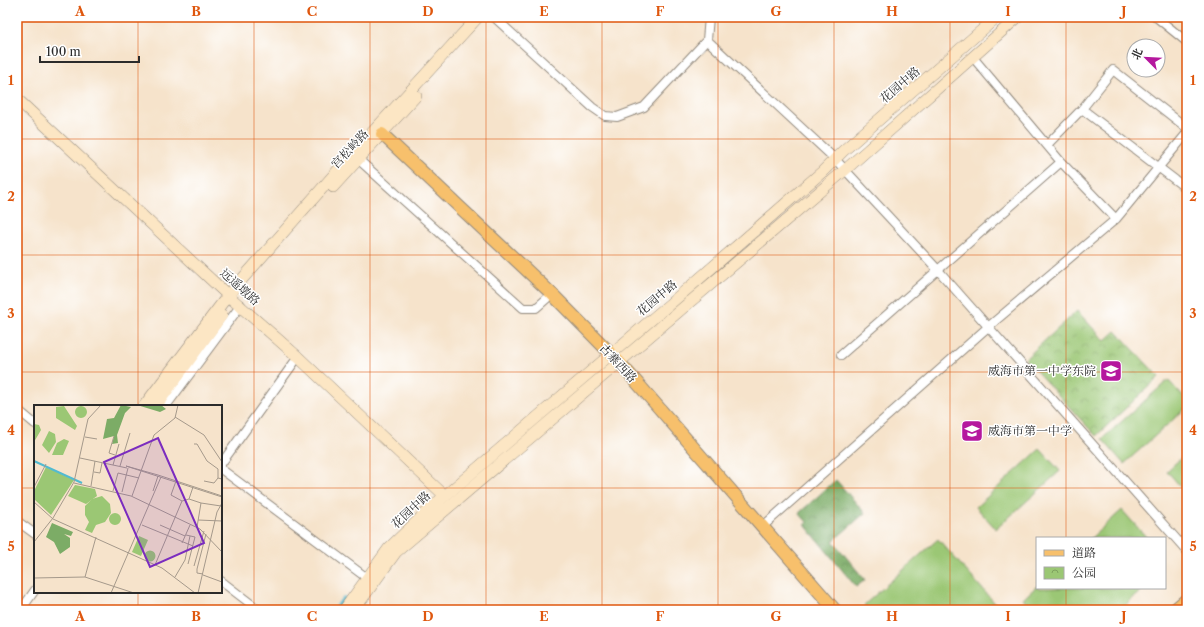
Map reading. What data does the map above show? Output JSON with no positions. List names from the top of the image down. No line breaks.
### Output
{"streets":{"main road":["花园中路","宫松岭路","远遥墩路","古寨西路"]},"crossings":[["花园中路","远遥墩路"],["花园中路","古寨西路"],["宫松岭路","远遥墩路"],["宫松岭路","古寨西路"]],"places":{"school or university":["威海市第一中学东院","威海市第一中学"]},"legend":["道路","公园"],"scale_bar":"100 m","north":"top left","grid":{"columns":["A","B","C","D","E","F","G","H","I","J"],"rows":["1","2","3","4","5"]}}
